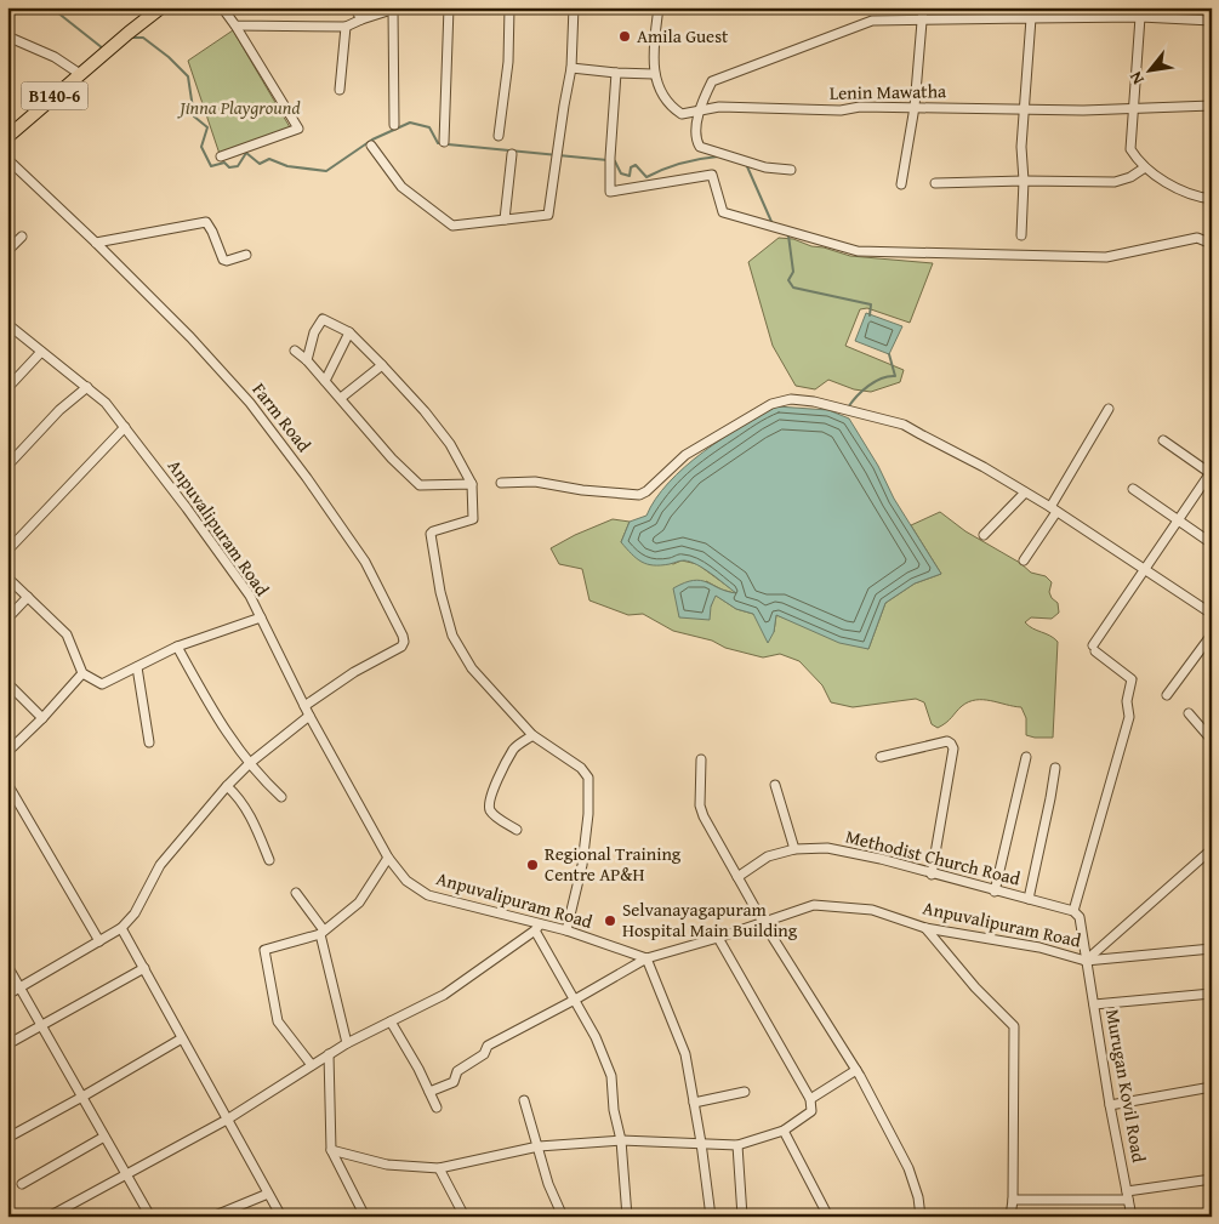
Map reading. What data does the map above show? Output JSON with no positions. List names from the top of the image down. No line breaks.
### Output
{"streets":{"main road":["B140-6"],"street":["Lenin Mawatha","Farm Road","Anpuvalipuram Road","Methodist Church Road","Murugan Kovil Road"]},"crossings":[["Farm Road","Anpuvalipuram Road"],["Anpuvalipuram Road","Murugan Kovil Road"]],"parks":["Jinna Playground"],"places":["Amila Guest","Regional Training Centre AP&H","Selvanayagapuram Hospital Main Building"],"north":"bottom left"}
